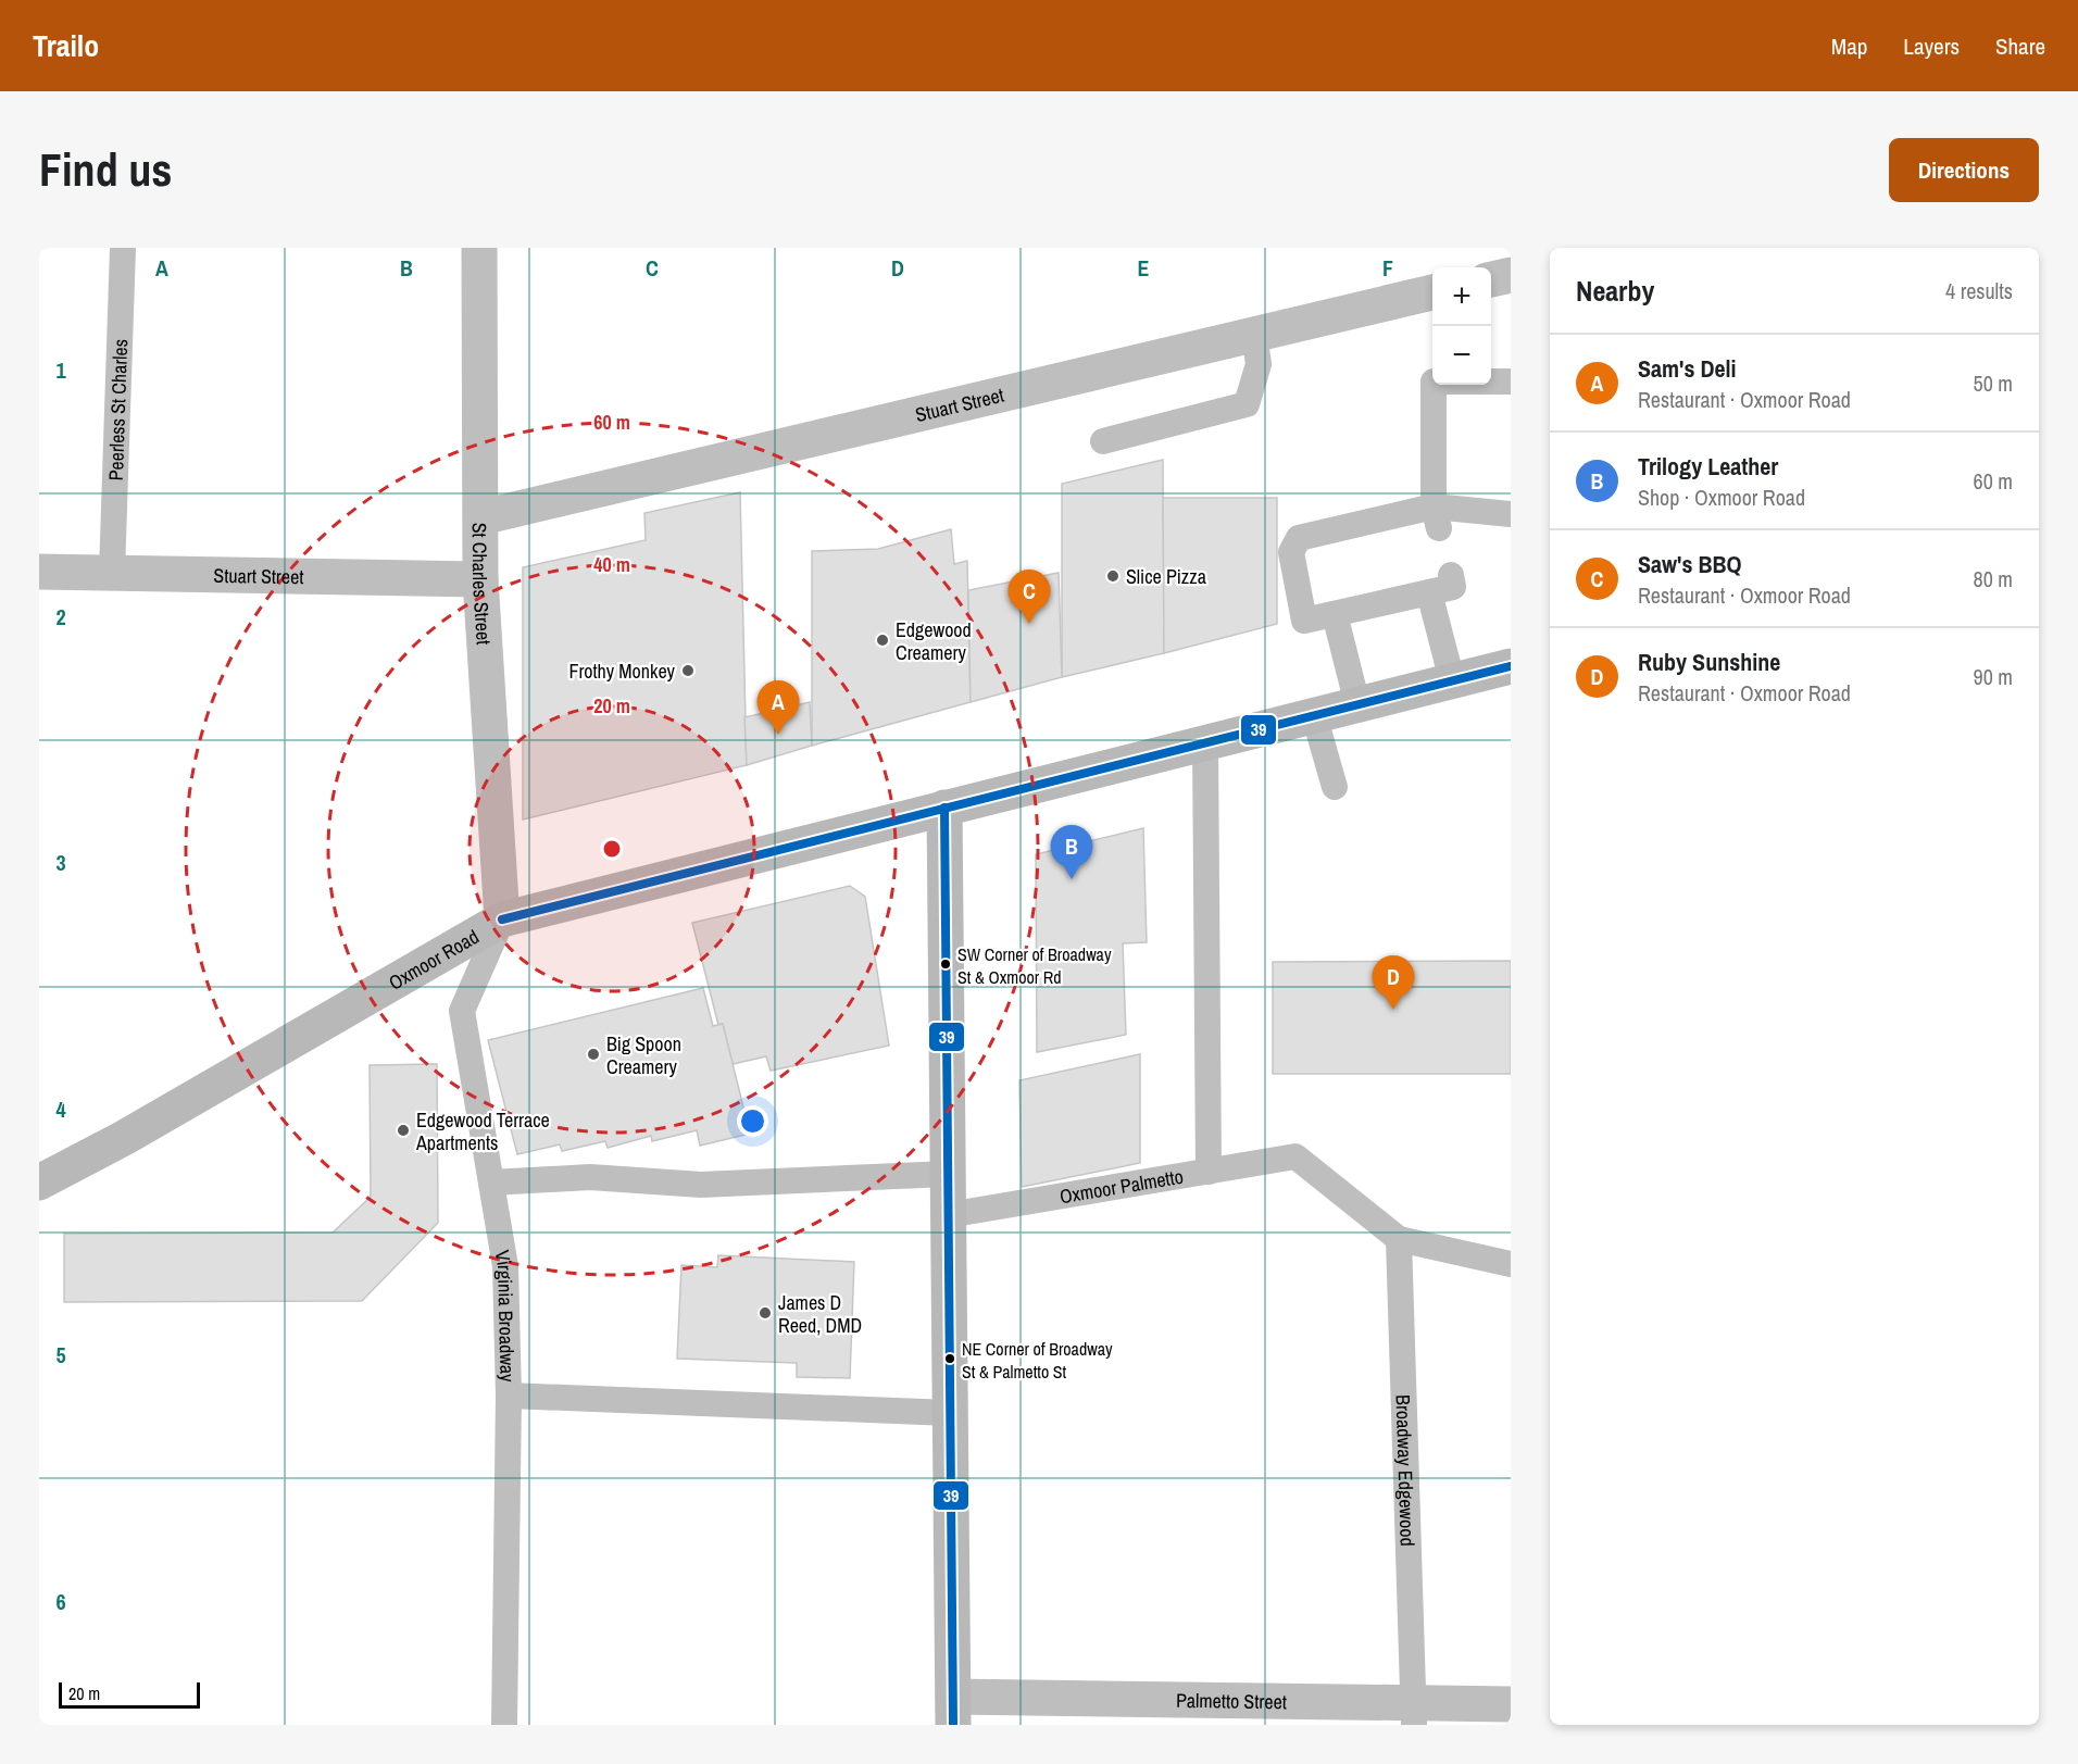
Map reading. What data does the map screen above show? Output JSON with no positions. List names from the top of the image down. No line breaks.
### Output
{"streets":{"main road":["Oxmoor Road"],"street":["Stuart Street","St Charles Street","Palmetto Street"],"lane":["Peerless St Charles","Oxmoor Palmetto","Virginia Broadway","Broadway Edgewood"]},"crossings":[["Stuart Street","Peerless St Charles"],["Stuart Street","St Charles Street"],["St Charles Street","Oxmoor Road"],["St Charles Street","Virginia Broadway"],["Oxmoor Road","Virginia Broadway"],["Oxmoor Palmetto","Broadway Edgewood"],["Broadway Edgewood","Palmetto Street"]],"places":["Slice Pizza","Edgewood Creamery","Frothy Monkey","SW Corner of Broadway St & Oxmoor Rd","Big Spoon Creamery","Edgewood Terrace Apartments","James D Reed, DMD","NE Corner of Broadway St & Palmetto St"],"lines":["transit line 39"],"scale_bar":"20 m","page":{"header":"Trailo","nav":["Map","Layers","Share"],"buttons":"Directions","title":"Find us","heading":["Nearby","4 results"],"map_buttons":["+","−"],"list":[{"mark":"A","name":"Sam's Deli","note":"Restaurant · Oxmoor Road","value":"50 m"},{"mark":"B","name":"Trilogy Leather","note":"Shop · Oxmoor Road","value":"60 m"},{"mark":"C","name":"Saw's BBQ","note":"Restaurant · Oxmoor Road","value":"80 m"},{"mark":"D","name":"Ruby Sunshine","note":"Restaurant · Oxmoor Road","value":"90 m"}],"pins":["C","A","B","D"],"scale":"20 m"},"grid":{"columns":["A","B","C","D","E","F"],"rows":["1","2","3","4","5","6"]},"rings":["60 m","40 m","20 m"]}
